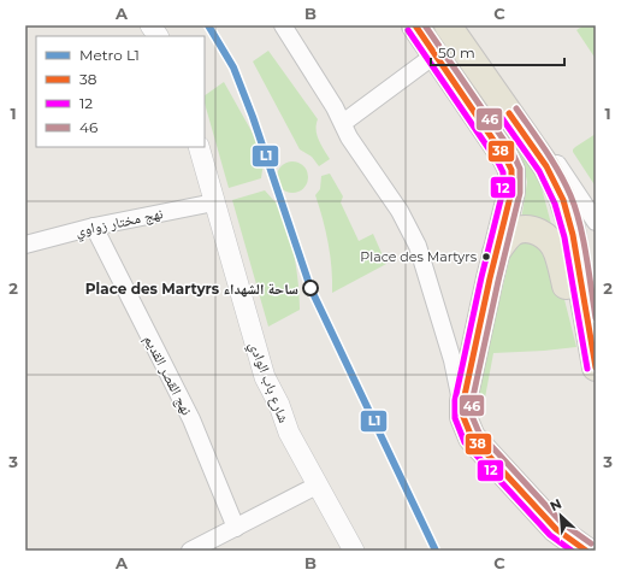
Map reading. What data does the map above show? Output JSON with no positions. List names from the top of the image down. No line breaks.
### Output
{"streets":{"street":["نهج مختار زواوي","نهج القصر القديم","شارع باب الوادي"]},"crossings":[["نهج مختار زواوي","نهج القصر القديم"],["نهج مختار زواوي","شارع باب الوادي"]],"places":["Place des Martyrs","Place des Martyrs ساحة الشهداء"],"lines":["metro line L1","transit line 38","transit line 46","transit line 12"],"legend":["Metro L1","38","12","46"],"scale_bar":"50 m","north":"top left","grid":{"columns":["A","B","C"],"rows":["1","2","3"]}}
